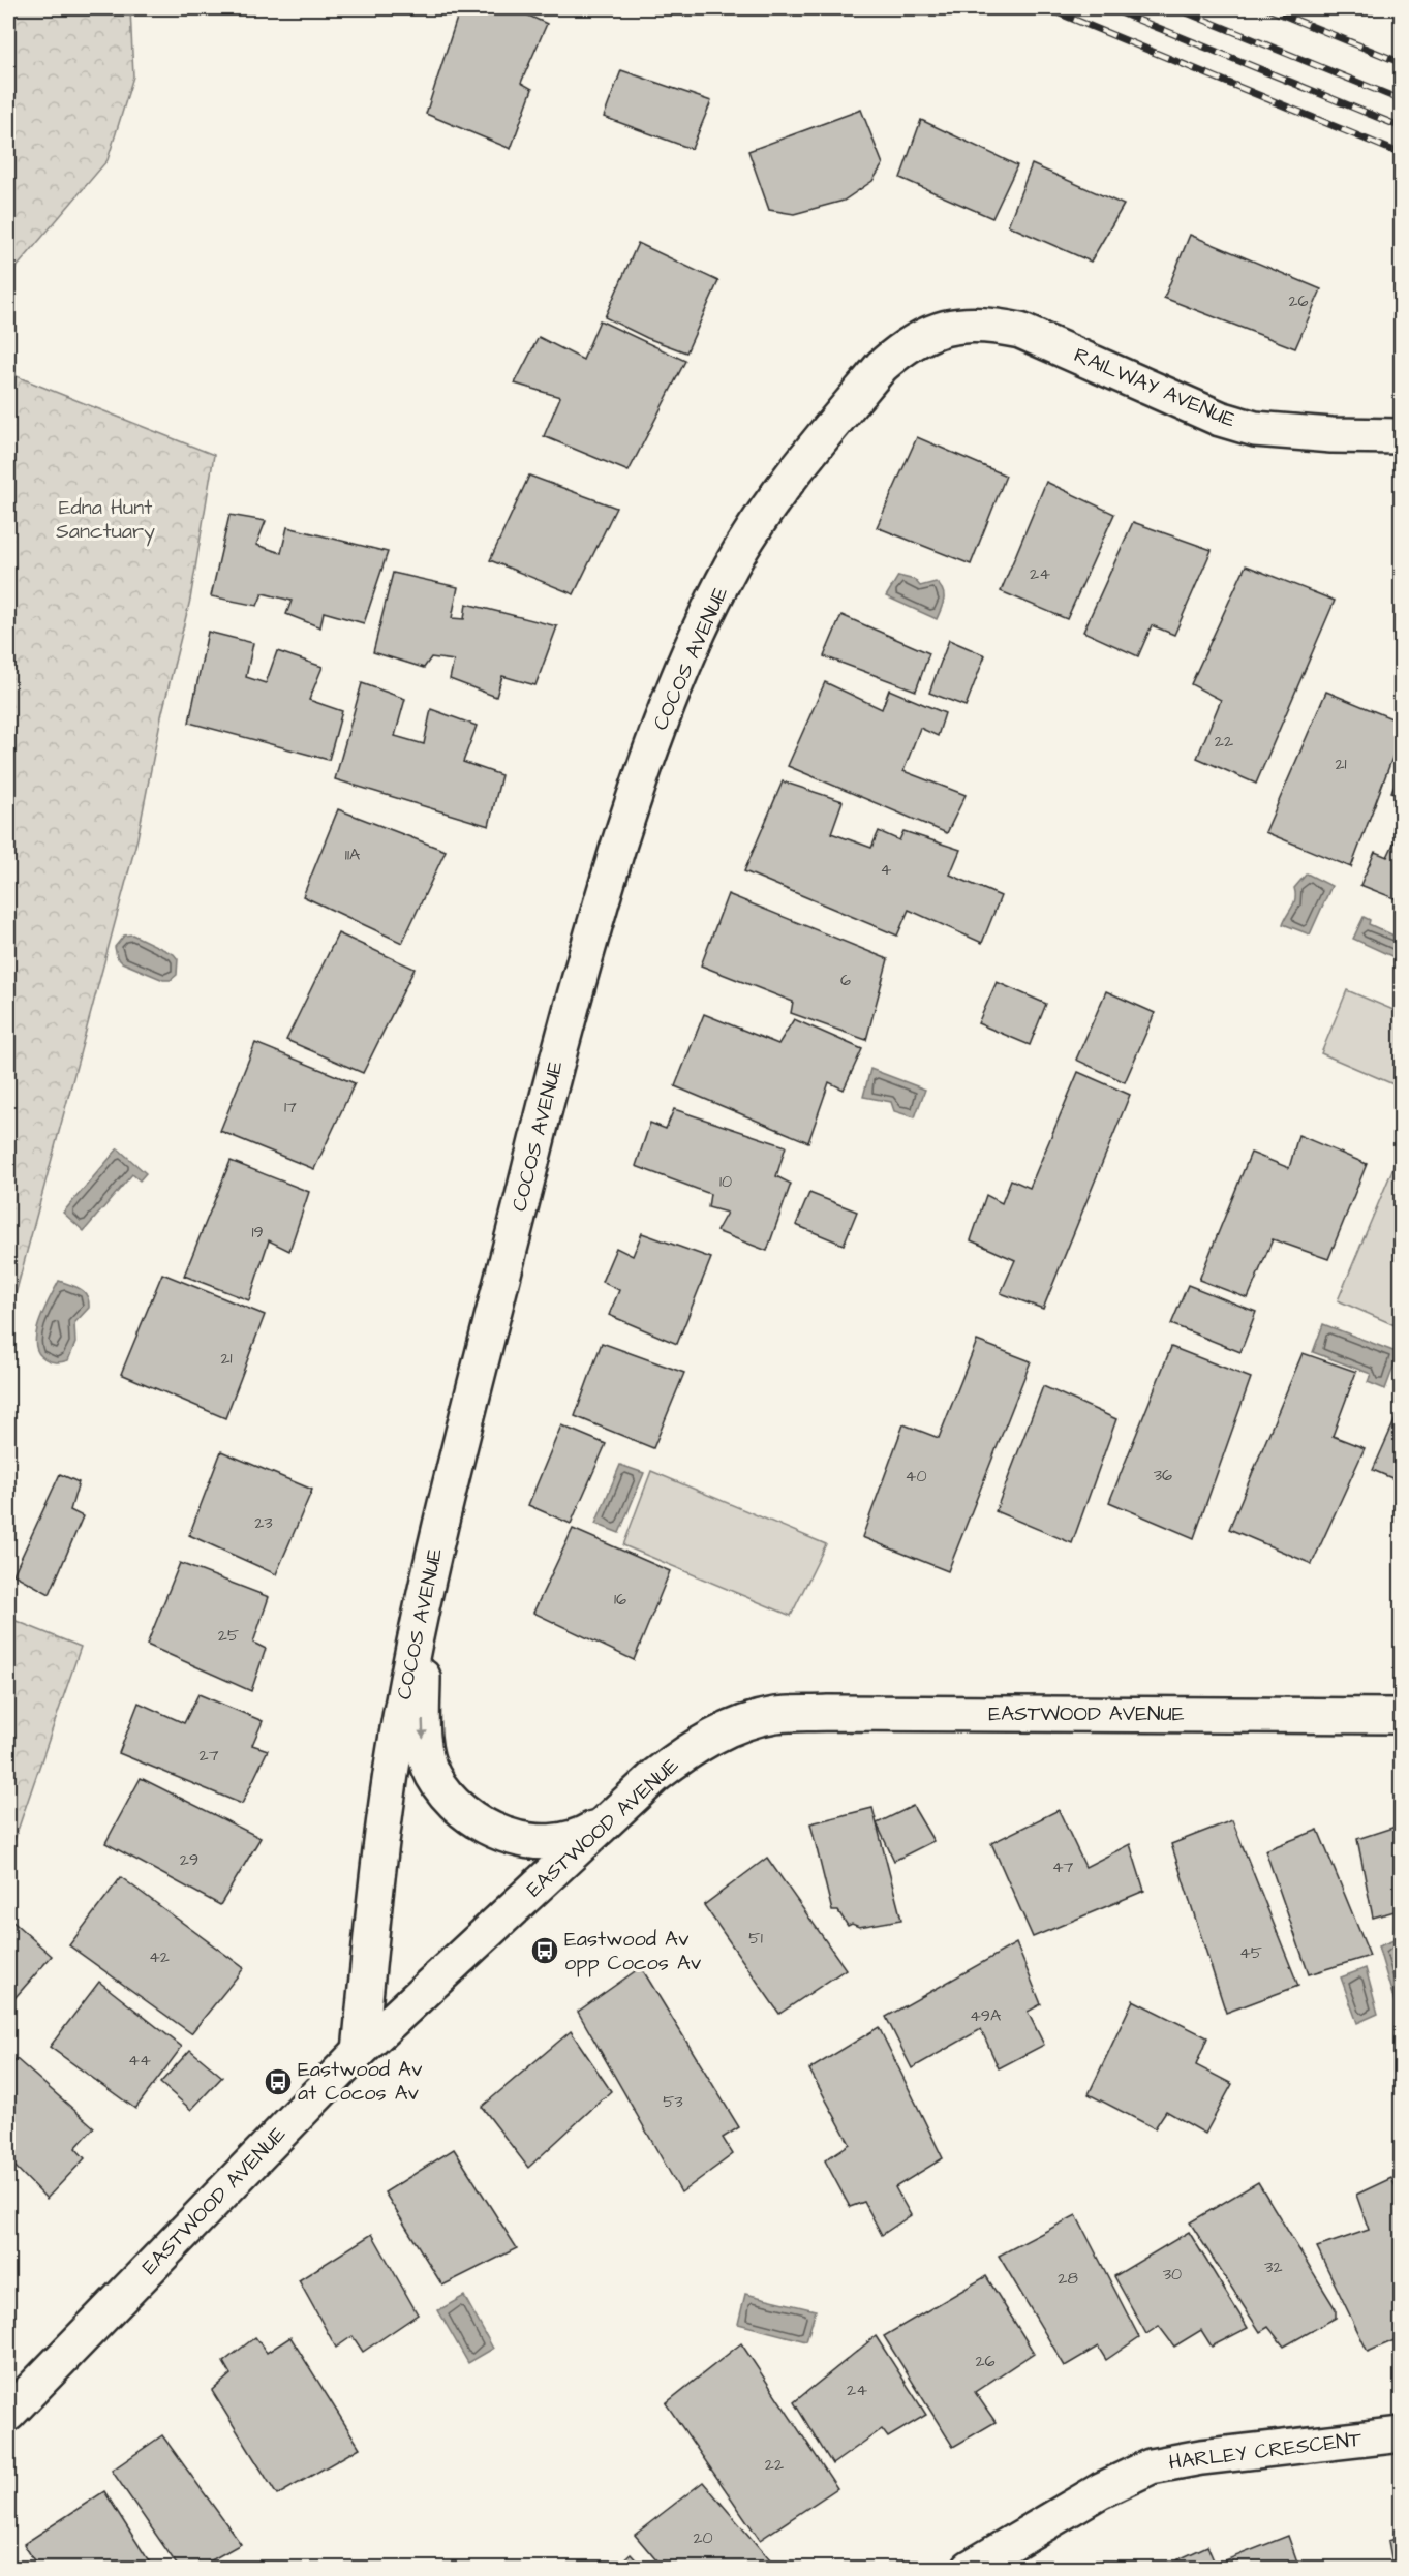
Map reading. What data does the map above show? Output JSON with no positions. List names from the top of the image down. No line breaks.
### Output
{"streets":{"street":["RAILWAY AVENUE","COCOS AVENUE","EASTWOOD AVENUE","HARLEY CRESCENT"]},"crossings":[["RAILWAY AVENUE","COCOS AVENUE"],["COCOS AVENUE","EASTWOOD AVENUE"]],"parks":["Edna Hunt Sanctuary"],"places":{"bus stop":["Eastwood Av opp Cocos Av","Eastwood Av at Cocos Av"]},"house_numbers":["26","24","22","21","11A","4","6","17","10","19","21","36","40","23","16","25","27","29","47","51","45","42","49A","44","53","32","30","28","26","24","22","20"]}
